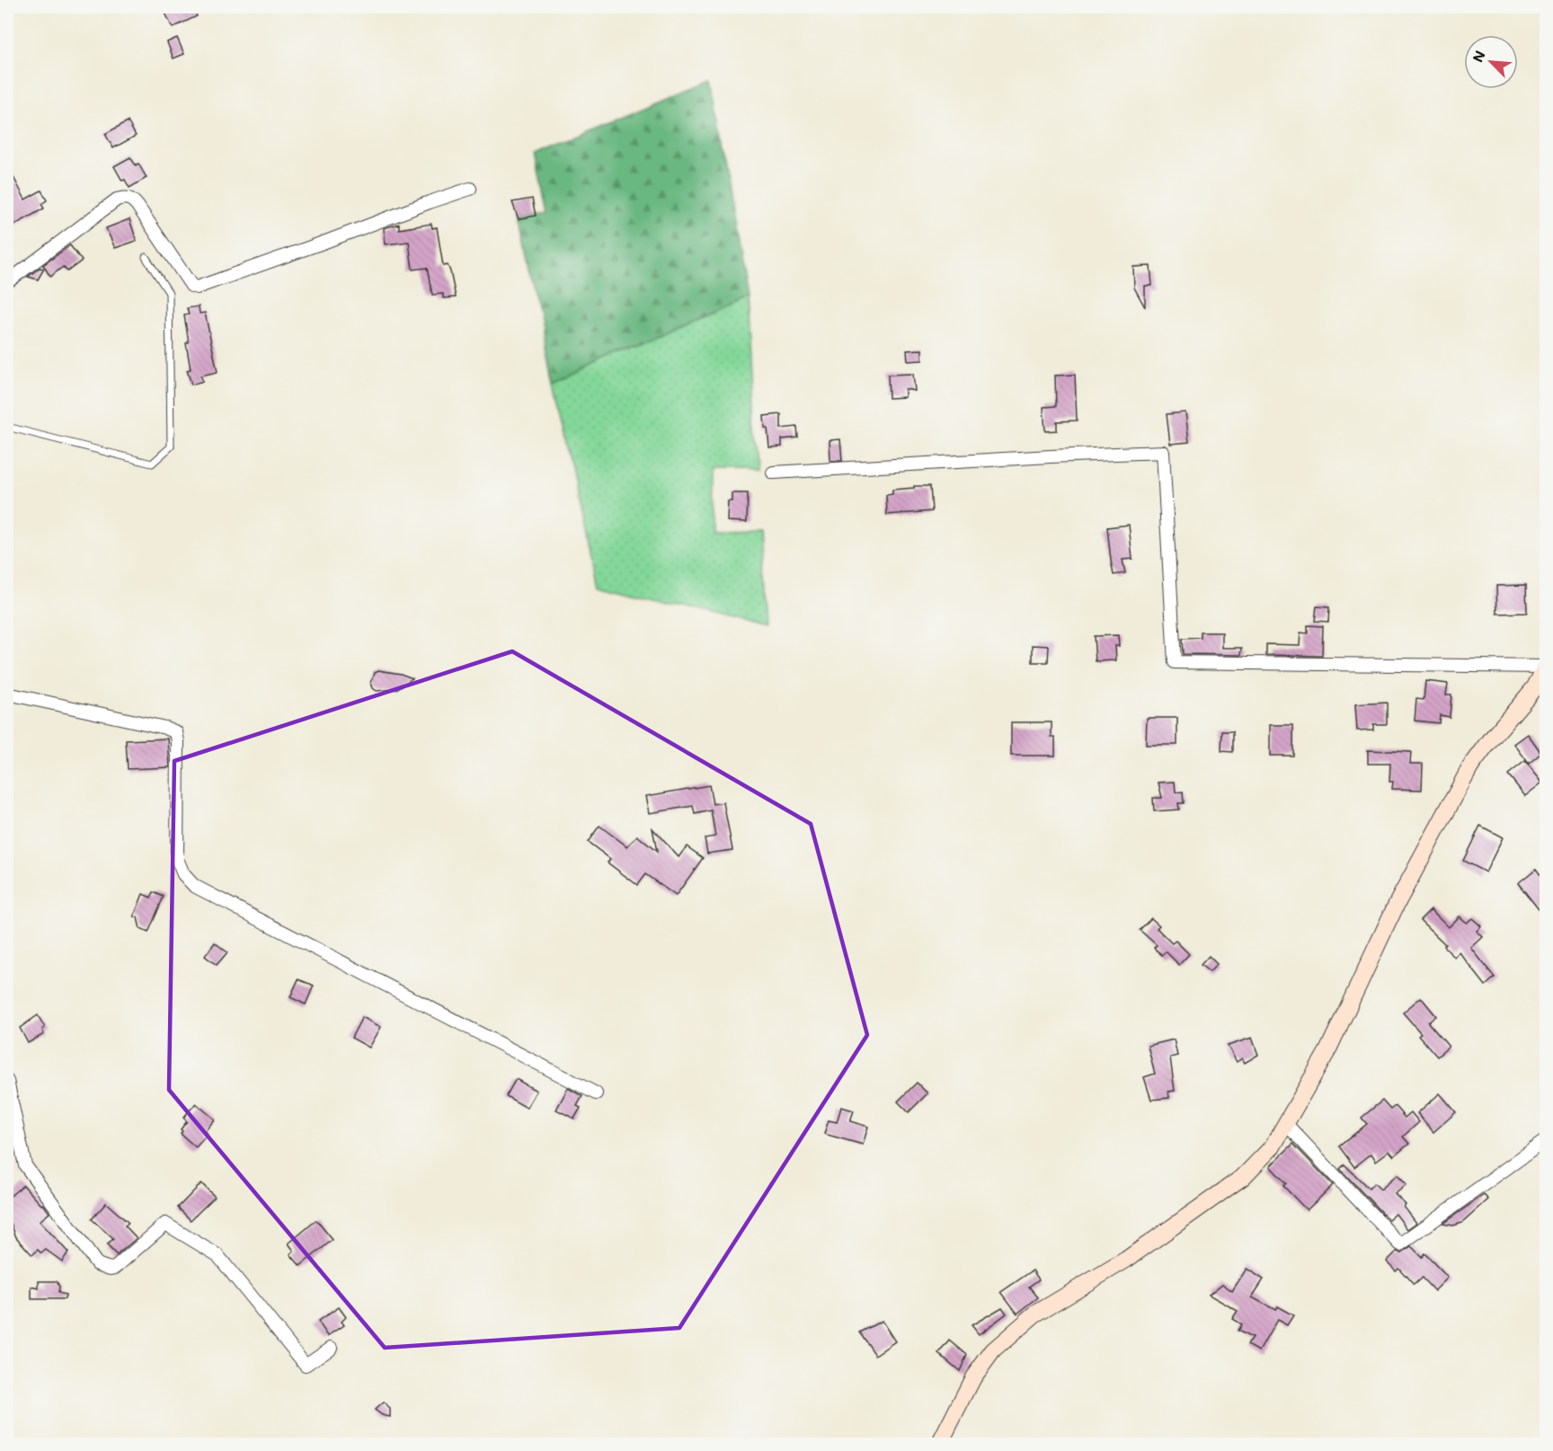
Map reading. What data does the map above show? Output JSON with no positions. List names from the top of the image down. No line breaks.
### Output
{"north":"top left"}
